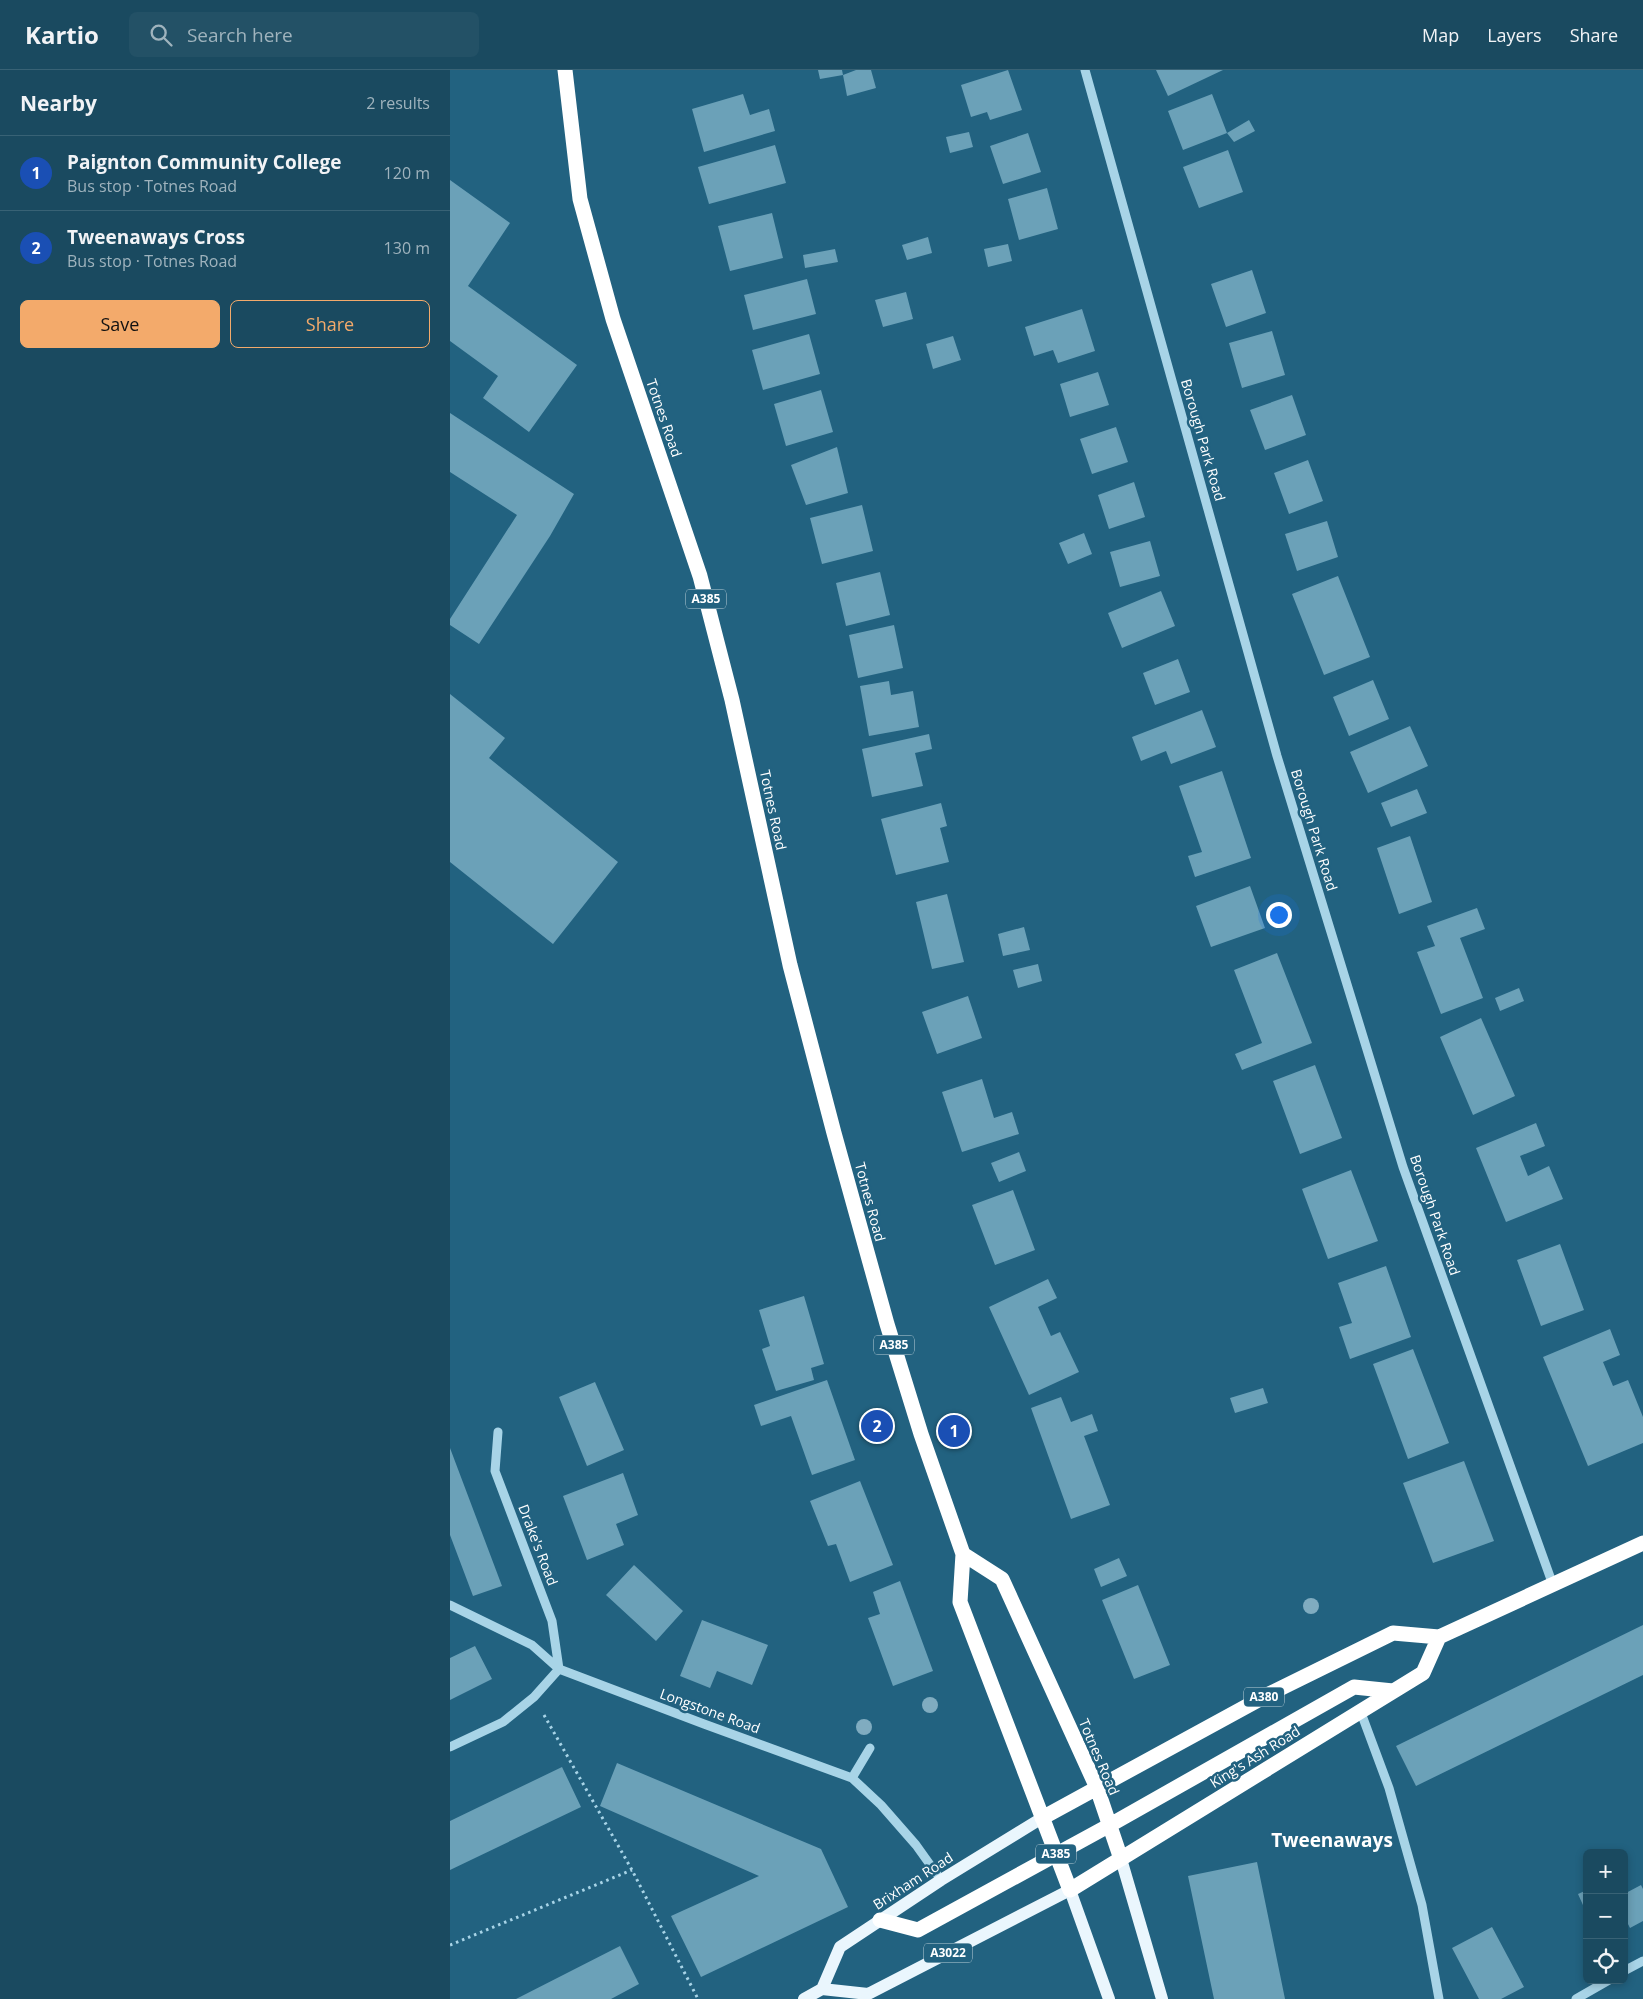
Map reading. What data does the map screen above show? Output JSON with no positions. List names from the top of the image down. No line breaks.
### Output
{"streets":{"highway":["Totnes Road","A385","A380","King's Ash Road"],"main road":["Brixham Road","A3022"],"street":["Borough Park Road","Drake's Road","Longstone Road"]},"crossings":[["Totnes Road","A380"],["Totnes Road","King's Ash Road"],["Totnes Road","Brixham Road"],["Totnes Road","A3022"],["Borough Park Road","A380"],["Drake's Road","Longstone Road"],["A380","King's Ash Road"],["A380","Brixham Road"],["Longstone Road","Brixham Road"],["King's Ash Road","A3022"],["Brixham Road","A3022"]],"districts":["Tweenaways"],"page":{"header":"Kartio","search":"Search here","nav":["Map","Layers","Share"],"heading":["Nearby","2 results"],"list":[{"mark":"1","name":"Paignton Community College","note":"Bus stop · Totnes Road","value":"120 m"},{"mark":"2","name":"Tweenaways Cross","note":"Bus stop · Totnes Road","value":"130 m"}],"buttons":["Save","Share"],"pins":["2","1"],"map_buttons":["+","−"]}}
